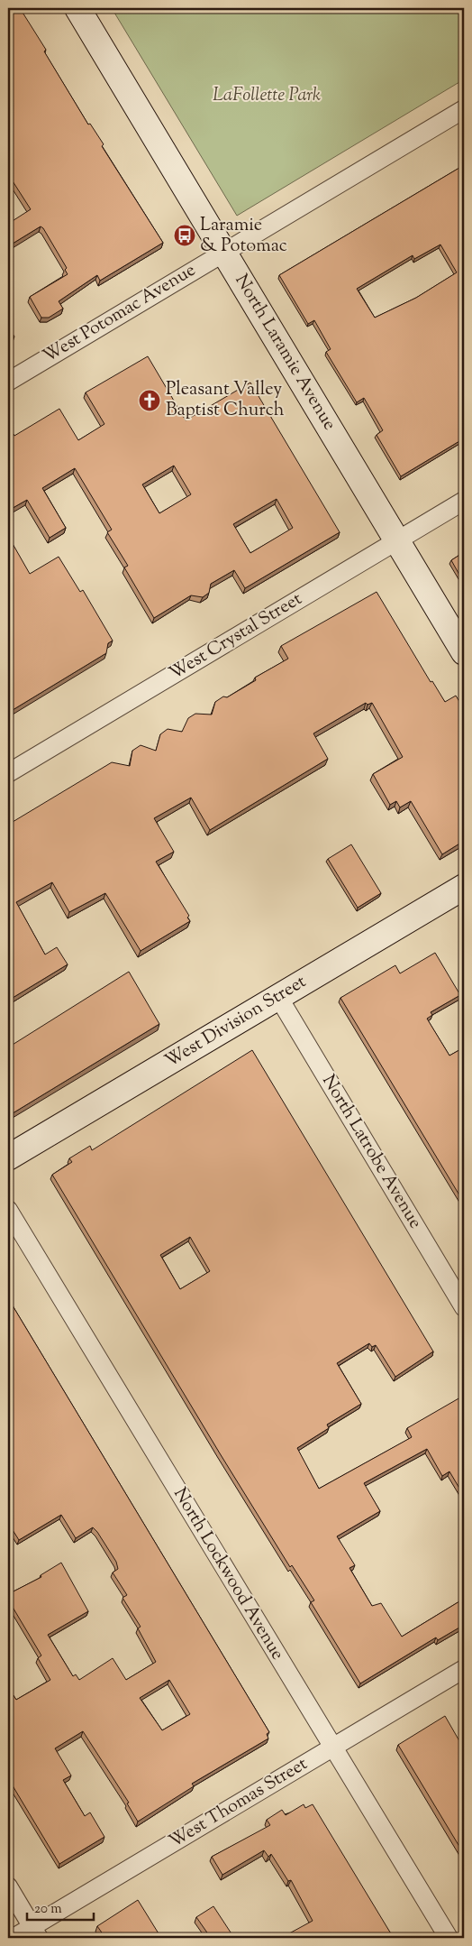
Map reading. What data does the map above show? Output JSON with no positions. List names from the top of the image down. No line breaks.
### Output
{"streets":{"street":["West Potomac Avenue","North Laramie Avenue","West Crystal Street","West Division Street","North Latrobe Avenue","North Lockwood Avenue","West Thomas Street"]},"crossings":[["West Potomac Avenue","North Laramie Avenue"],["North Laramie Avenue","West Crystal Street"],["West Division Street","North Latrobe Avenue"],["North Lockwood Avenue","West Thomas Street"]],"parks":["LaFollette Park"],"places":{"bus stop":["Laramie & Potomac"],"church":["Pleasant Valley Baptist Church"]},"scale_bar":"20 m"}
